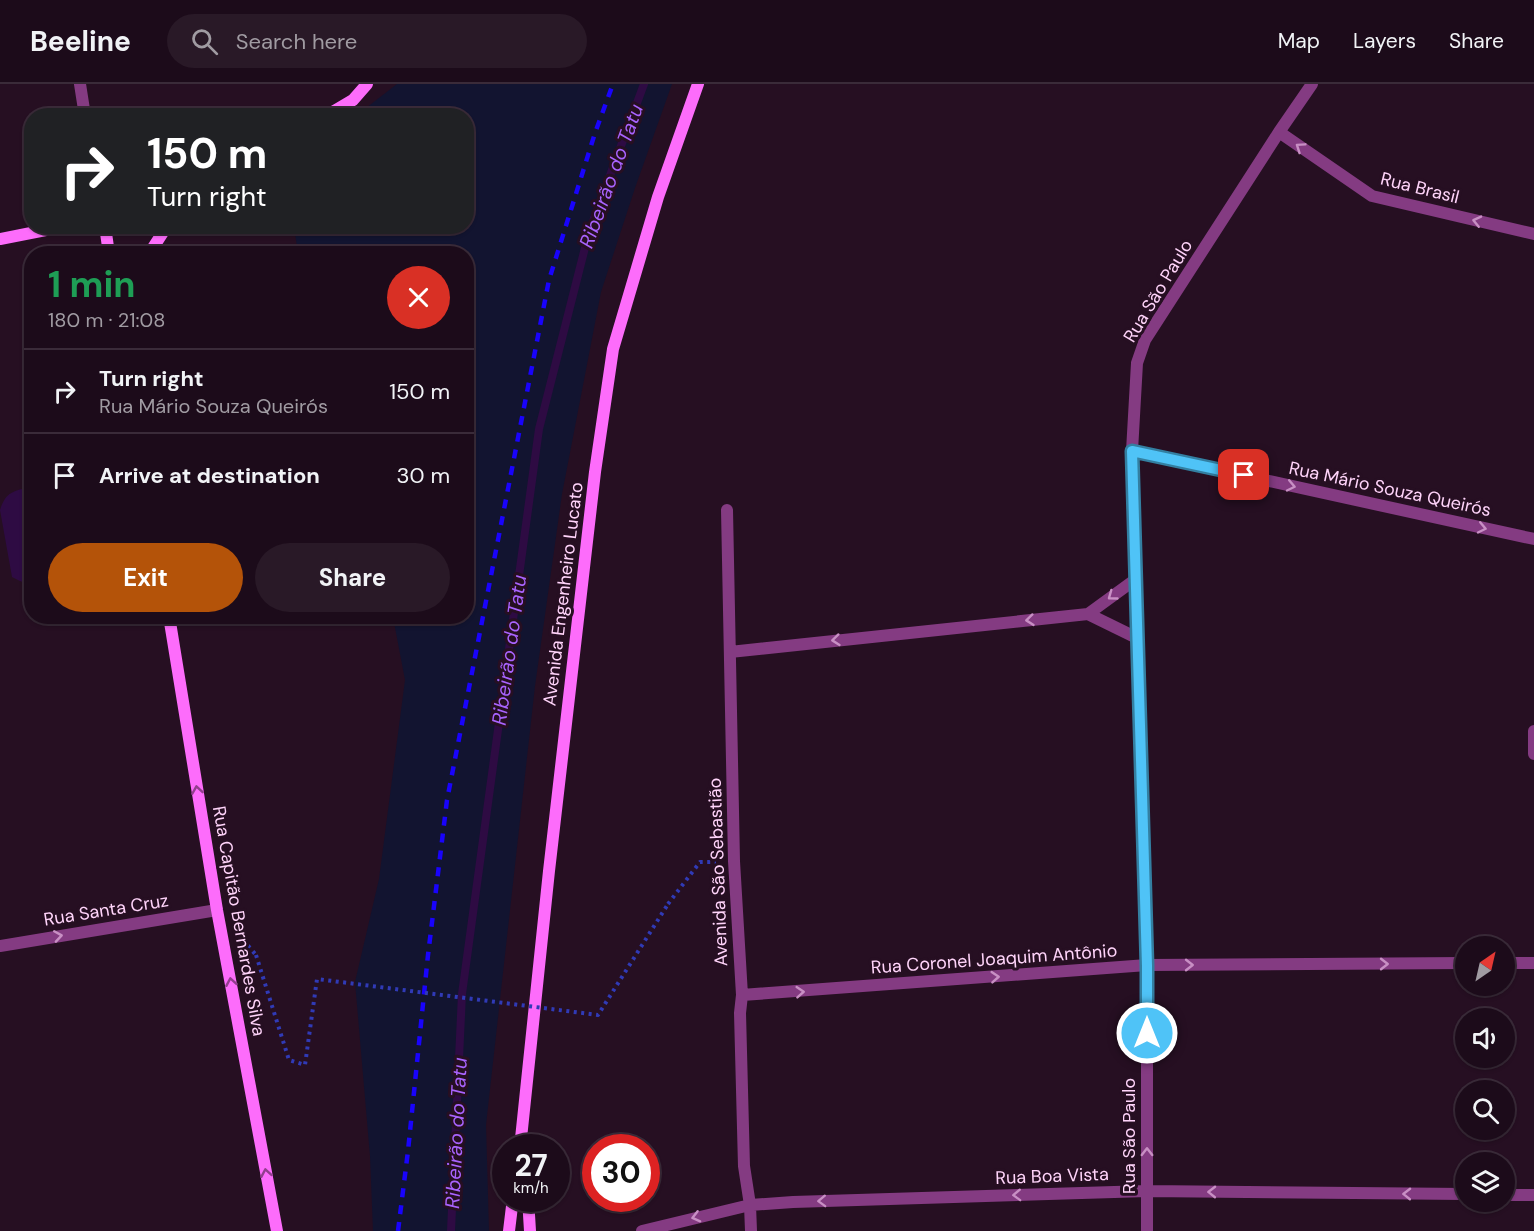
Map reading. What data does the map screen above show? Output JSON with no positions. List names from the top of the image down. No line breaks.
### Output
{"streets":{"main road":["Avenida Engenheiro Lucato","Rua Capitão Bernardes Silva"],"street":["Rua Brasil","Rua São Paulo","Rua Mário Souza Queirós","Avenida São Sebastião","Rua Santa Cruz","Rua Coronel Joaquim Antônio","Rua Boa Vista"]},"crossings":[["Rua Brasil","Rua São Paulo"],["Rua São Paulo","Rua Mário Souza Queirós"],["Rua São Paulo","Rua Coronel Joaquim Antônio"],["Rua São Paulo","Rua Boa Vista"],["Avenida São Sebastião","Rua Coronel Joaquim Antônio"],["Avenida São Sebastião","Rua Boa Vista"],["Rua Santa Cruz","Rua Capitão Bernardes Silva"]],"one_way":["Rua Brasil","Rua Mário Souza Queirós","Rua Santa Cruz","Rua Capitão Bernardes Silva","Rua Coronel Joaquim Antônio","Rua Boa Vista"],"water":["Ribeirão do Tatu"],"north":"top right","page":{"header":"Beeline","search":"Search here","nav":["Map","Layers","Share"],"turn":["150 m","Turn right"],"heading":["1 min","180 m · 21:08"],"list":[{"name":"Turn right","note":"Rua Mário Souza Queirós","value":"150 m"},{"name":"Arrive at destination","value":"30 m"}],"buttons":["Exit","Share"],"speed":"27 km/h","limit":"30"}}
